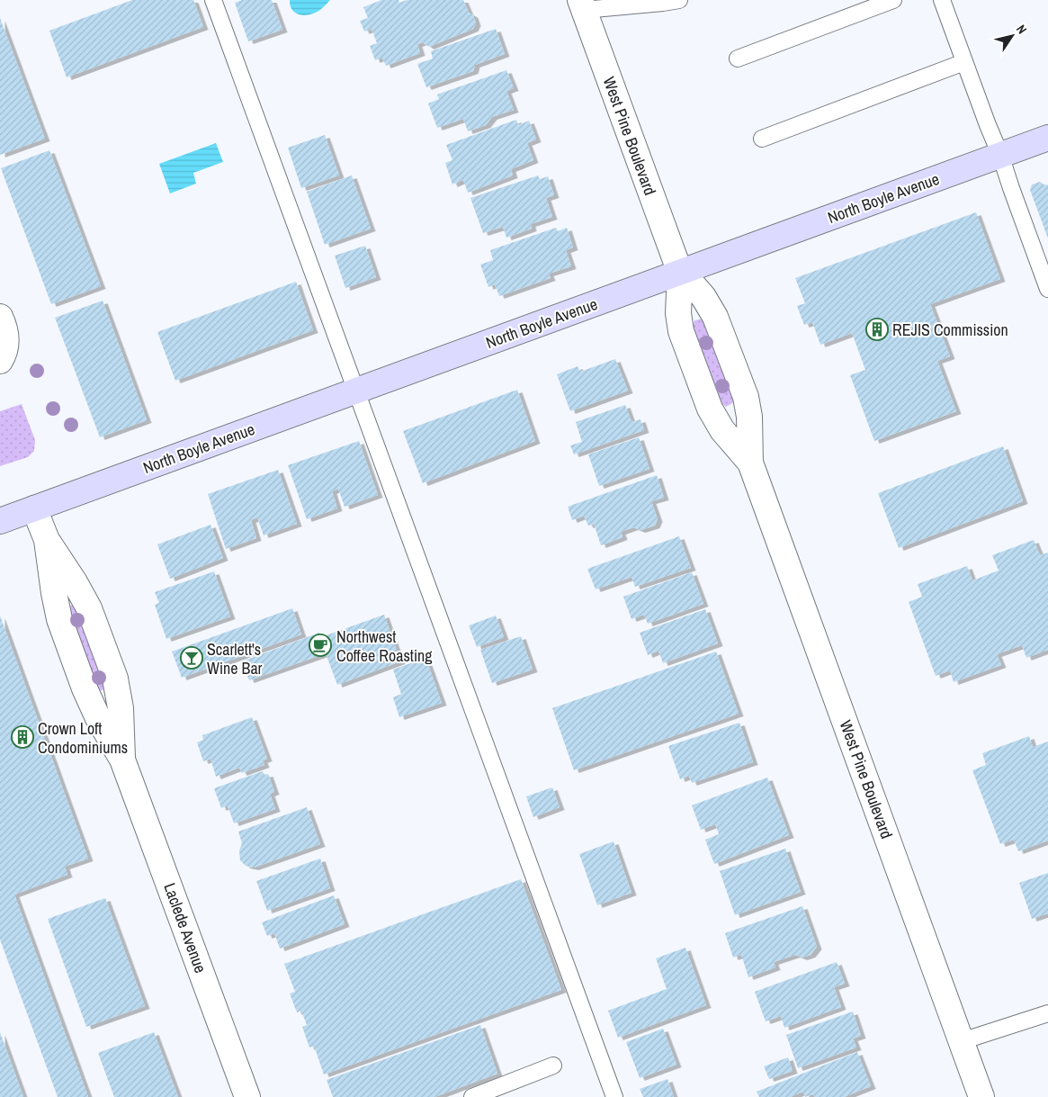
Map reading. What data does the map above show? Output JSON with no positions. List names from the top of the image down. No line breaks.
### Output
{"streets":{"street":["West Pine Boulevard","North Boyle Avenue","Laclede Avenue"]},"crossings":[["West Pine Boulevard","North Boyle Avenue"],["North Boyle Avenue","Laclede Avenue"]],"places":{"building":["REJIS Commission","Crown Loft Condominiums"],"cafe":["Northwest Coffee Roasting"],"bar":["Scarlett's Wine Bar"]},"north":"top right"}
